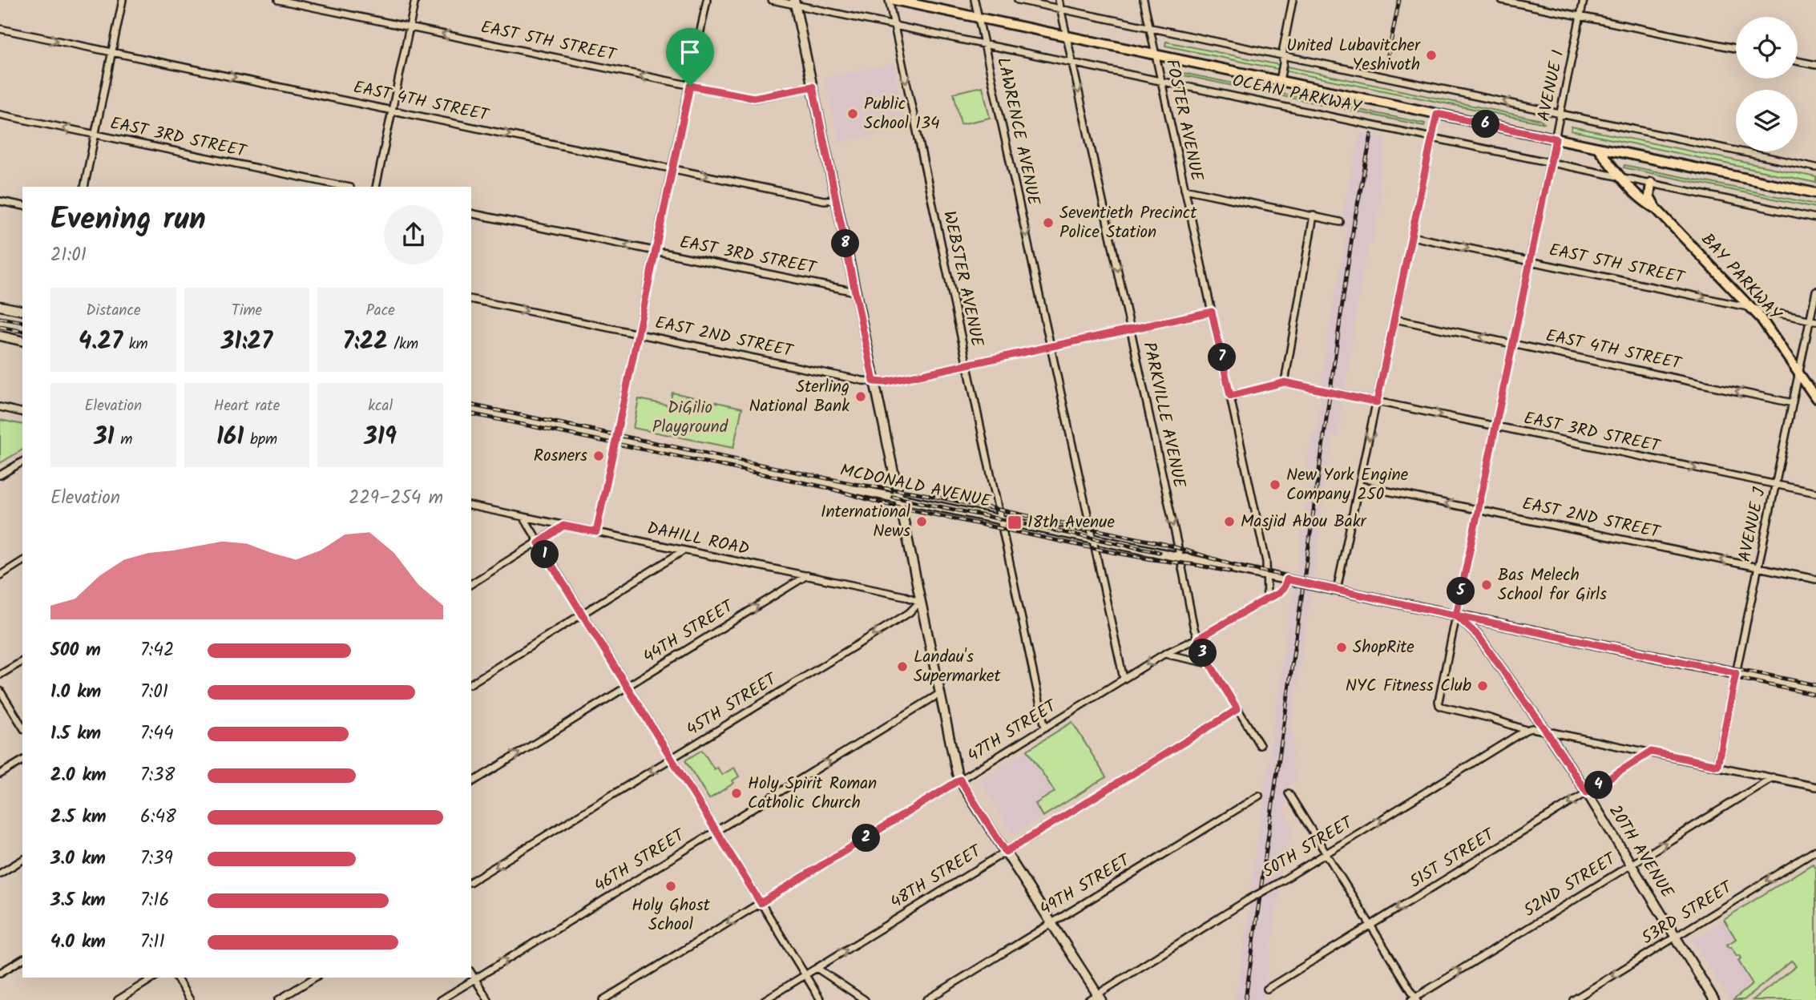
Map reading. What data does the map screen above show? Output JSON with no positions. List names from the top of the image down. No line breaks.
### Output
{"streets":{"main road":["OCEAN PARKWAY","BAY PARKWAY"],"street":["EAST 5TH STREET","AVENUE I","EAST 4TH STREET","FOSTER AVENUE","LAWRENCE AVENUE","EAST 3RD STREET","WEBSTER AVENUE","EAST 2ND STREET","PARKVILLE AVENUE","MCDONALD AVENUE","AVENUE J","DAHILL ROAD","44TH STREET","45TH STREET","47TH STREET","50TH STREET","20TH AVENUE","51ST STREET","46TH STREET","48TH STREET","49TH STREET","52ND STREET","53RD STREET"]},"crossings":[["EAST 5TH STREET","AVENUE I"],["EAST 5TH STREET","BAY PARKWAY"],["EAST 5TH STREET","AVENUE J"],["AVENUE I","OCEAN PARKWAY"],["AVENUE I","EAST 4TH STREET"],["AVENUE I","EAST 3RD STREET"],["AVENUE I","EAST 2ND STREET"],["AVENUE I","MCDONALD AVENUE"],["AVENUE I","50TH STREET"],["AVENUE I","20TH AVENUE"],["OCEAN PARKWAY","FOSTER AVENUE"],["OCEAN PARKWAY","LAWRENCE AVENUE"],["OCEAN PARKWAY","BAY PARKWAY"],["OCEAN PARKWAY","WEBSTER AVENUE"],["OCEAN PARKWAY","PARKVILLE AVENUE"],["EAST 4TH STREET","AVENUE J"],["FOSTER AVENUE","EAST 3RD STREET"],["FOSTER AVENUE","EAST 2ND STREET"],["FOSTER AVENUE","MCDONALD AVENUE"],["LAWRENCE AVENUE","EAST 2ND STREET"],["LAWRENCE AVENUE","MCDONALD AVENUE"],["LAWRENCE AVENUE","47TH STREET"],["EAST 3RD STREET","AVENUE J"],["BAY PARKWAY","AVENUE J"],["WEBSTER AVENUE","EAST 2ND STREET"],["WEBSTER AVENUE","MCDONALD AVENUE"],["WEBSTER AVENUE","47TH STREET"],["EAST 2ND STREET","PARKVILLE AVENUE"],["EAST 2ND STREET","AVENUE J"],["PARKVILLE AVENUE","MCDONALD AVENUE"],["PARKVILLE AVENUE","47TH STREET"],["PARKVILLE AVENUE","48TH STREET"],["MCDONALD AVENUE","AVENUE J"],["MCDONALD AVENUE","47TH STREET"],["MCDONALD AVENUE","20TH AVENUE"],["DAHILL ROAD","44TH STREET"],["DAHILL ROAD","45TH STREET"],["20TH AVENUE","51ST STREET"],["20TH AVENUE","52ND STREET"],["20TH AVENUE","53RD STREET"]],"one_way":["LAWRENCE AVENUE","WEBSTER AVENUE","PARKVILLE AVENUE","44TH STREET","45TH STREET","50TH STREET","51ST STREET","46TH STREET","48TH STREET","52ND STREET","53RD STREET"],"parks":["DiGilio Playground"],"places":{"other":["United Lubavitcher Yeshivoth","Public School 134","Seventieth Precinct Police Station","Sterling National Bank","Rosners","New York Engine Company 250","International News","Masjid Abou Bakr","Bas Melech School for Girls","ShopRite","Landau's Supermarket","NYC Fitness Club","Holy Spirit Roman Catholic Church","Holy Ghost School"],"transit":["18th Avenue"]},"page":{"pins":["6","8","7","1","5","3","4","2"],"heading":["Evening run","21:01"],"stats":[["Distance","4.27 km"],["Time","31:27"],["Pace","7:22 /km"],["Elevation","31 m"],["Heart rate","161 bpm"],["kcal","319"]],"chart":["Elevation","229–254 m"],"list":[{"name":"500 m","note":"7:42"},{"name":"1.0 km","note":"7:01"},{"name":"1.5 km","note":"7:44"},{"name":"2.0 km","note":"7:38"},{"name":"2.5 km","note":"6:48"},{"name":"3.0 km","note":"7:39"},{"name":"3.5 km","note":"7:16"},{"name":"4.0 km","note":"7:11"}]}}
